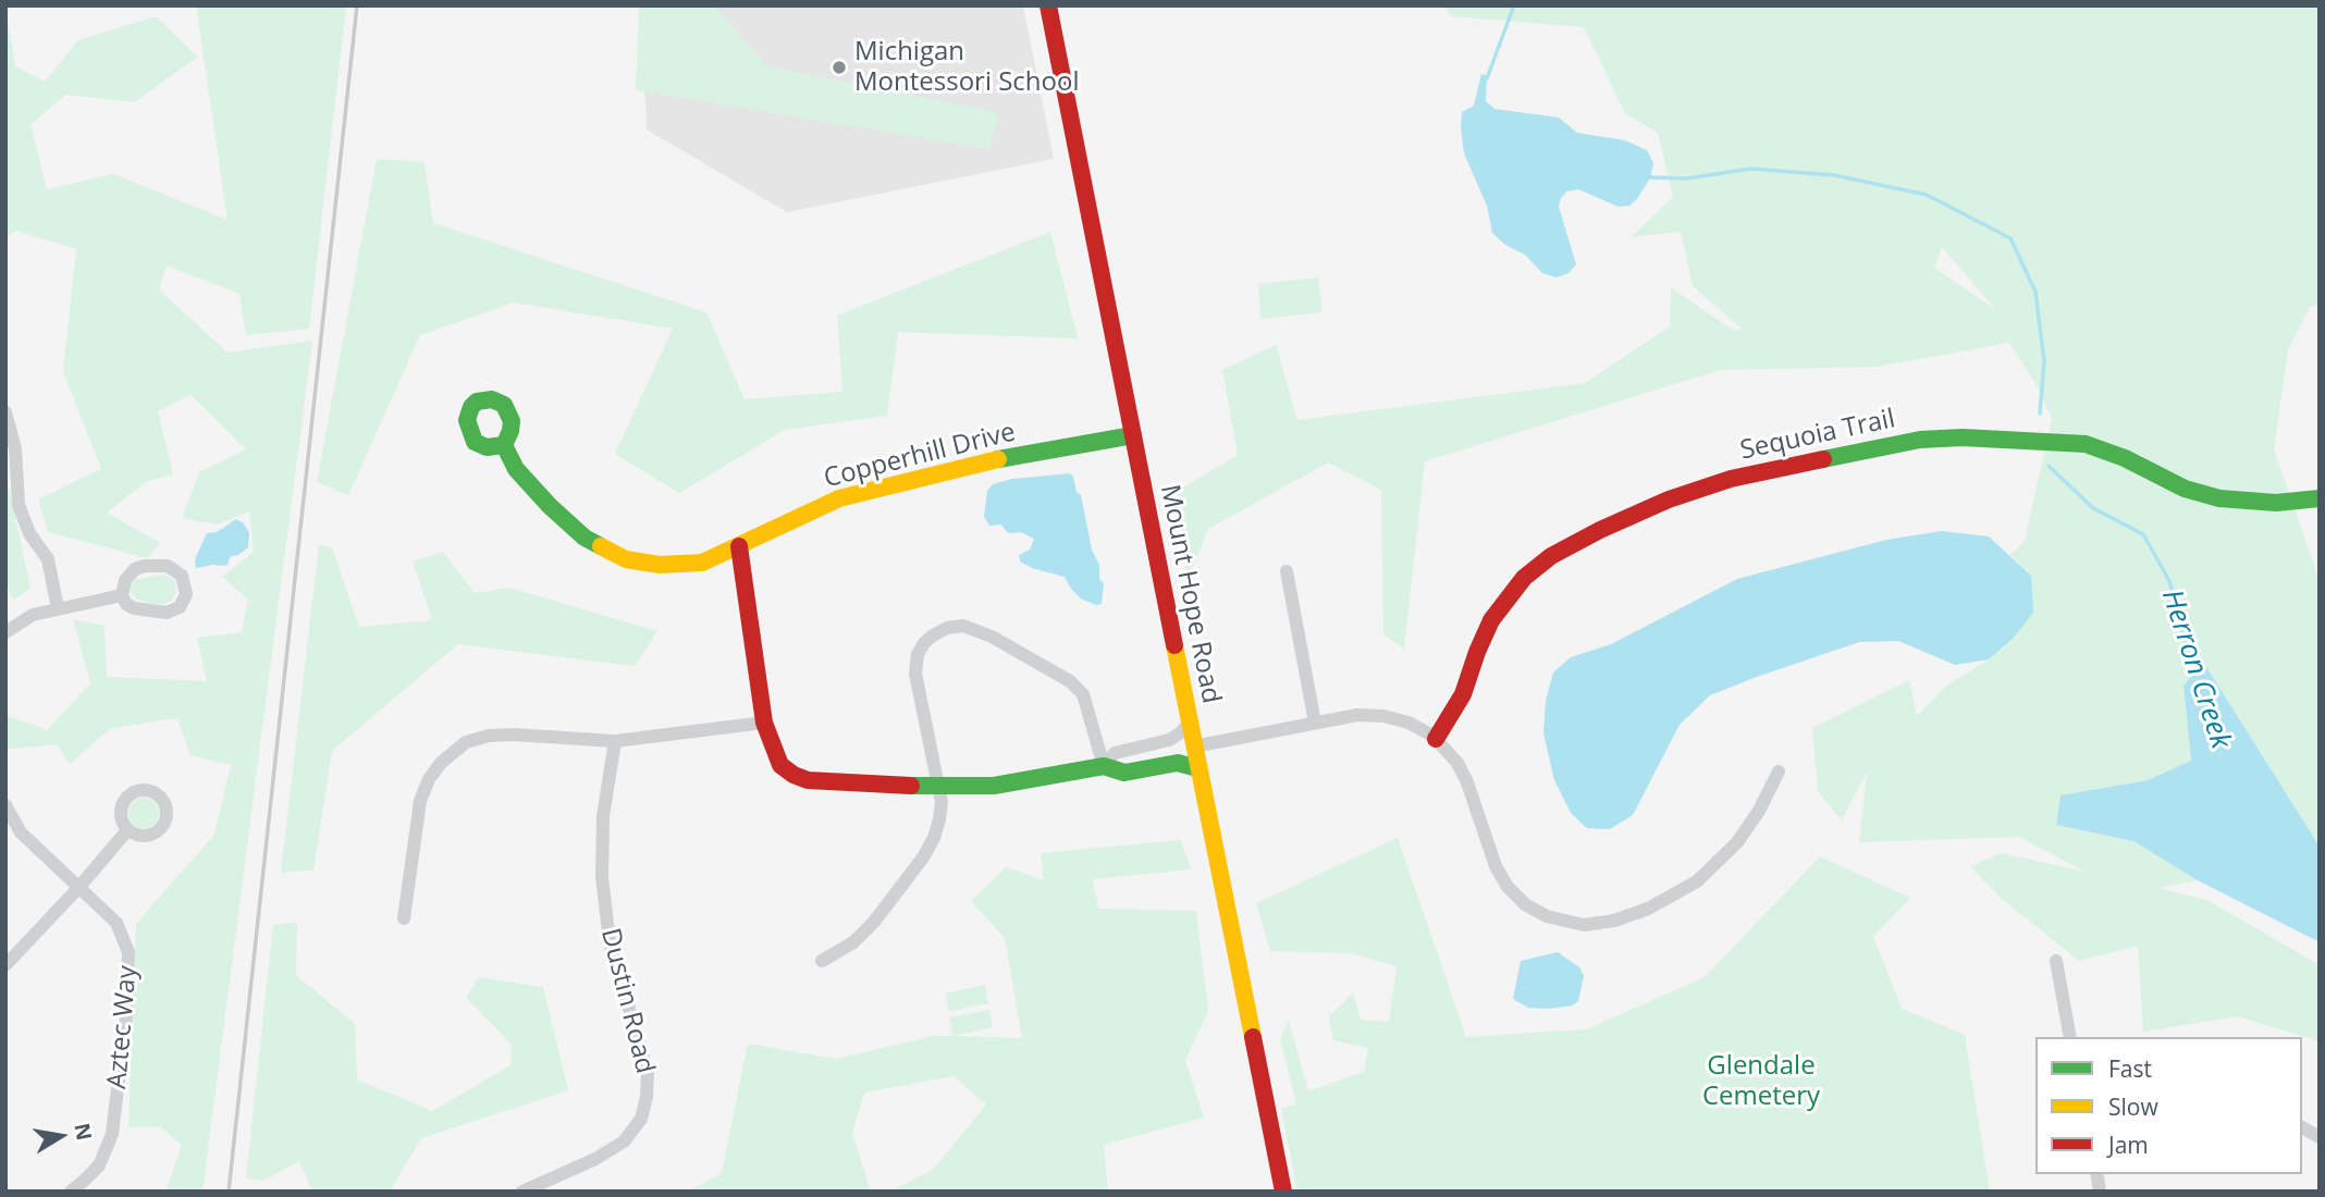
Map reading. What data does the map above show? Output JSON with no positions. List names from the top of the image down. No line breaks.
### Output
{"streets":{"street":["Sequoia Trail","Copperhill Drive","Mount Hope Road","Dustin Road","Aztec Way"]},"crossings":[["Copperhill Drive","Mount Hope Road"]],"water":["Herron Creek"],"parks":["Glendale Cemetery"],"places":["Michigan Montessori School"],"legend":["Fast","Slow","Jam"],"north":"right"}
